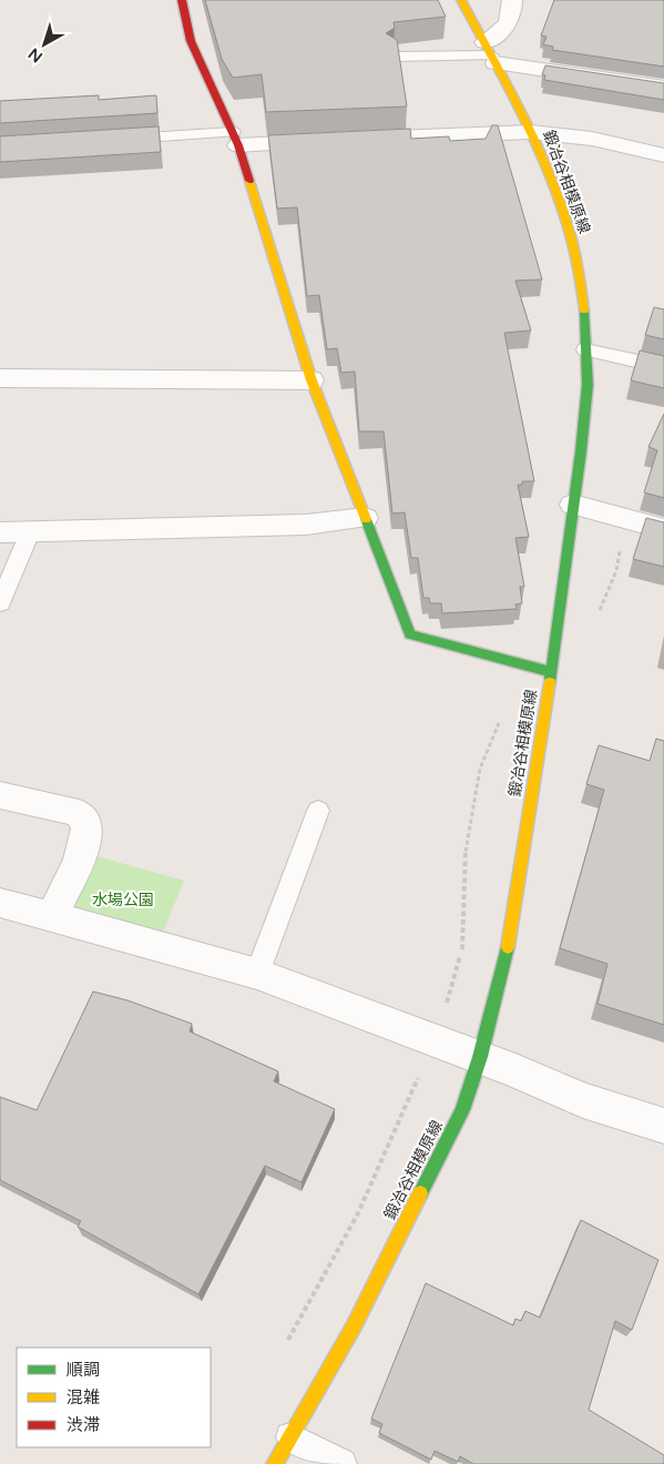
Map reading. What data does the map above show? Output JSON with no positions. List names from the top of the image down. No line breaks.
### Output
{"streets":{"main road":["鍛冶谷相模原線"]},"parks":["水場公園"],"legend":["順調","混雑","渋滞"],"north":"bottom left"}
